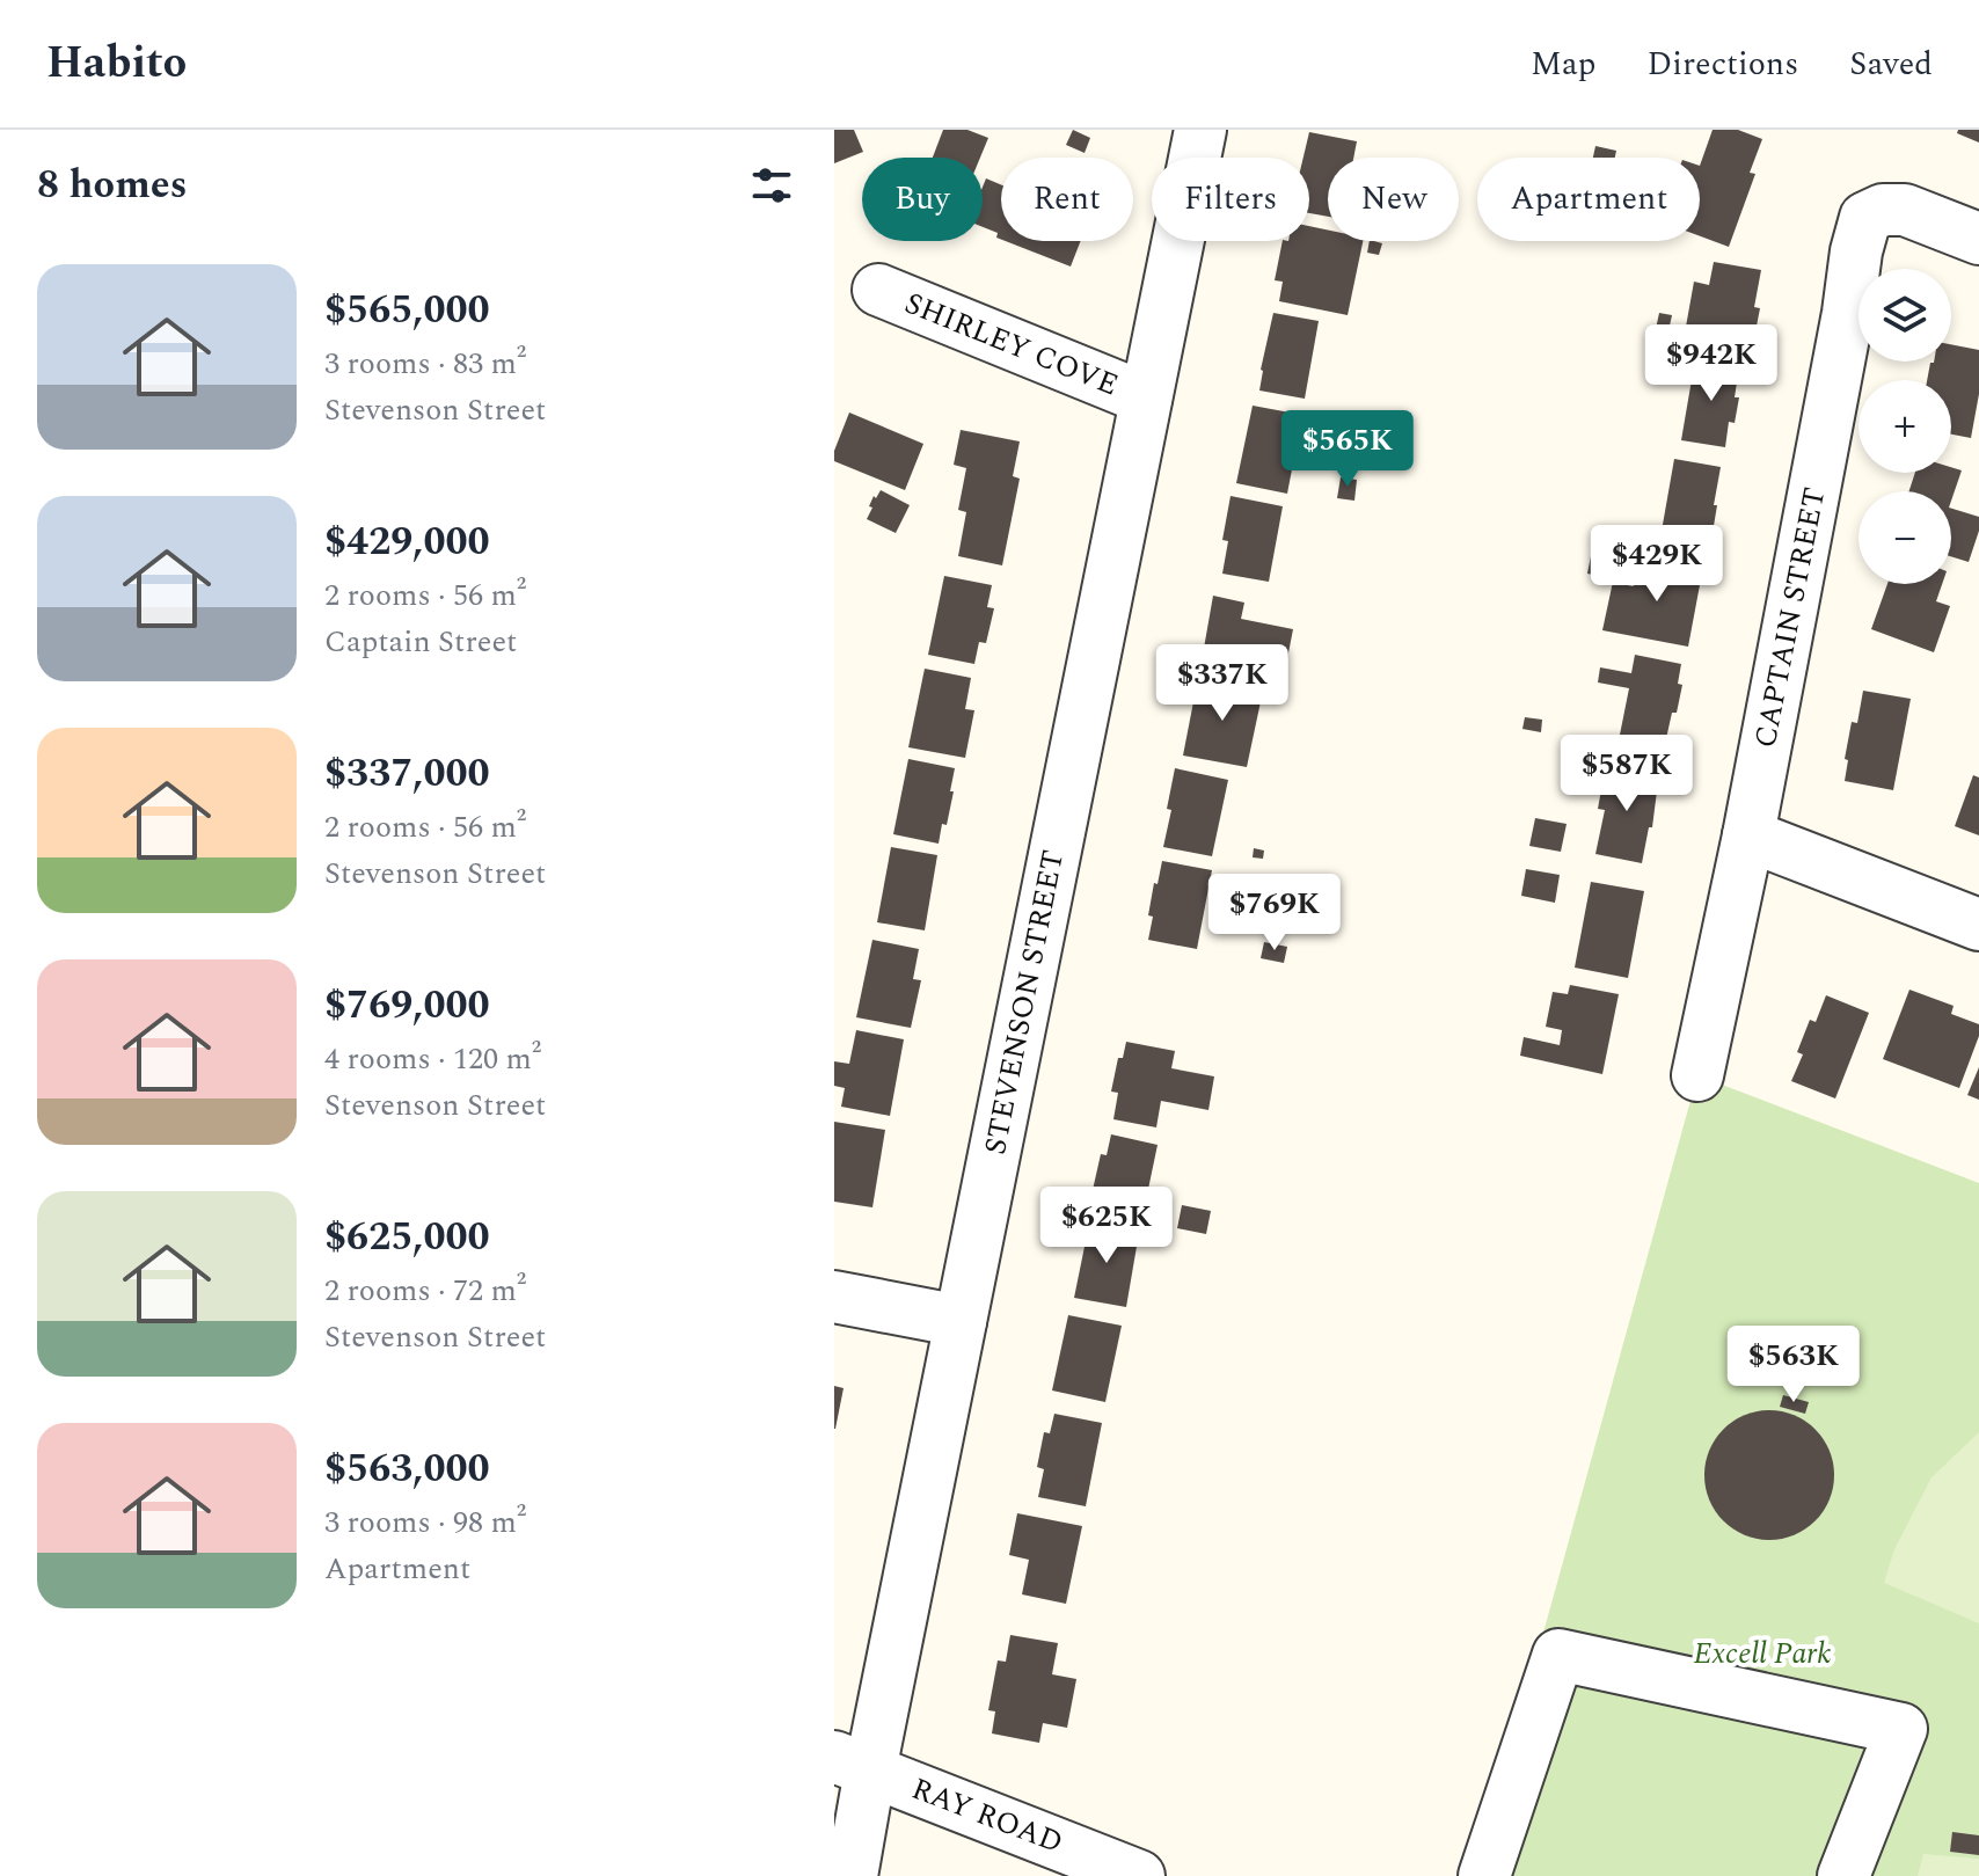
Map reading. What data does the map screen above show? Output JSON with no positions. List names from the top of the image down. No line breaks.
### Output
{"streets":{"street":["SHIRLEY COVE","CAPTAIN STREET","STEVENSON STREET","RAY ROAD"]},"crossings":[["SHIRLEY COVE","STEVENSON STREET"],["STEVENSON STREET","RAY ROAD"]],"parks":["Excell Park"],"page":{"header":"Habito","nav":["Map","Directions","Saved"],"heading":"8 homes","chip":["Buy","Rent","Filters","New","Apartment"],"list":[{"name":"$565,000","note":"3 rooms · 83 m² · Stevenson Street"},{"name":"$429,000","note":"2 rooms · 56 m² · Captain Street"},{"name":"$337,000","note":"2 rooms · 56 m² · Stevenson Street"},{"name":"$769,000","note":"4 rooms · 120 m² · Stevenson Street"},{"name":"$625,000","note":"2 rooms · 72 m² · Stevenson Street"},{"name":"$563,000","note":"3 rooms · 98 m² · Apartment"}],"map_buttons":["+","−"],"price":["$942K","$565K","$429K","$337K","$587K","$769K","$625K","$563K"]}}
